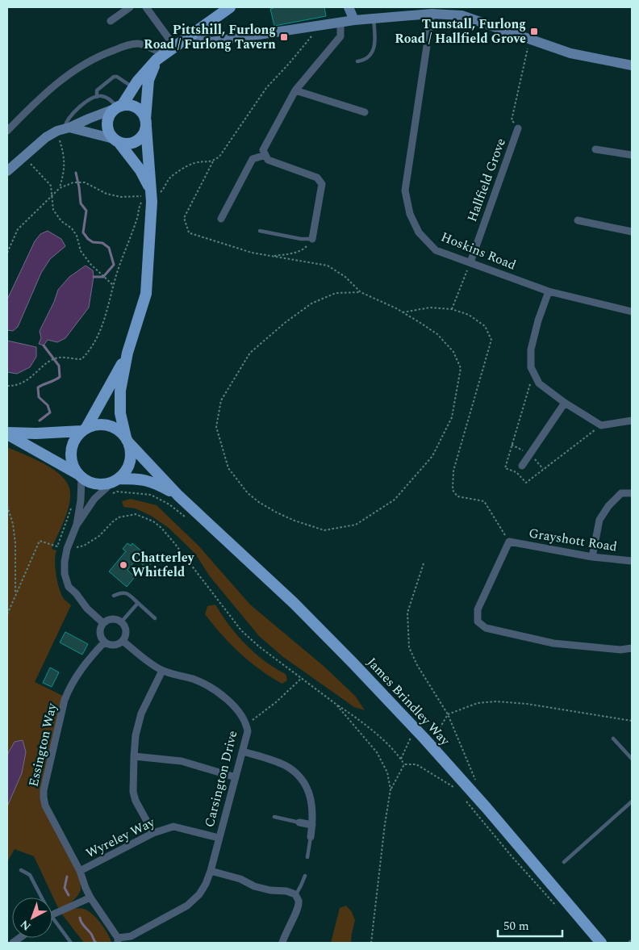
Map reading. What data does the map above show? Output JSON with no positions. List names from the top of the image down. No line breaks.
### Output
{"streets":{"main road":["James Brindley Way"],"street":["Hallfield Grove","Hoskins Road","Grayshott Road","Essington Way","Carsington Drive","Wyreley Way"]},"crossings":[["Hallfield Grove","Hoskins Road"],["Essington Way","Carsington Drive"],["Essington Way","Wyreley Way"],["Carsington Drive","Wyreley Way"]],"places":{"transit":["Tunstall, Furlong Road / Hallfield Grove","Pittshill, Furlong Road / Furlong Tavern"],"other":["Chatterley Whitfeld"]},"scale_bar":"50 m","north":"bottom left"}
